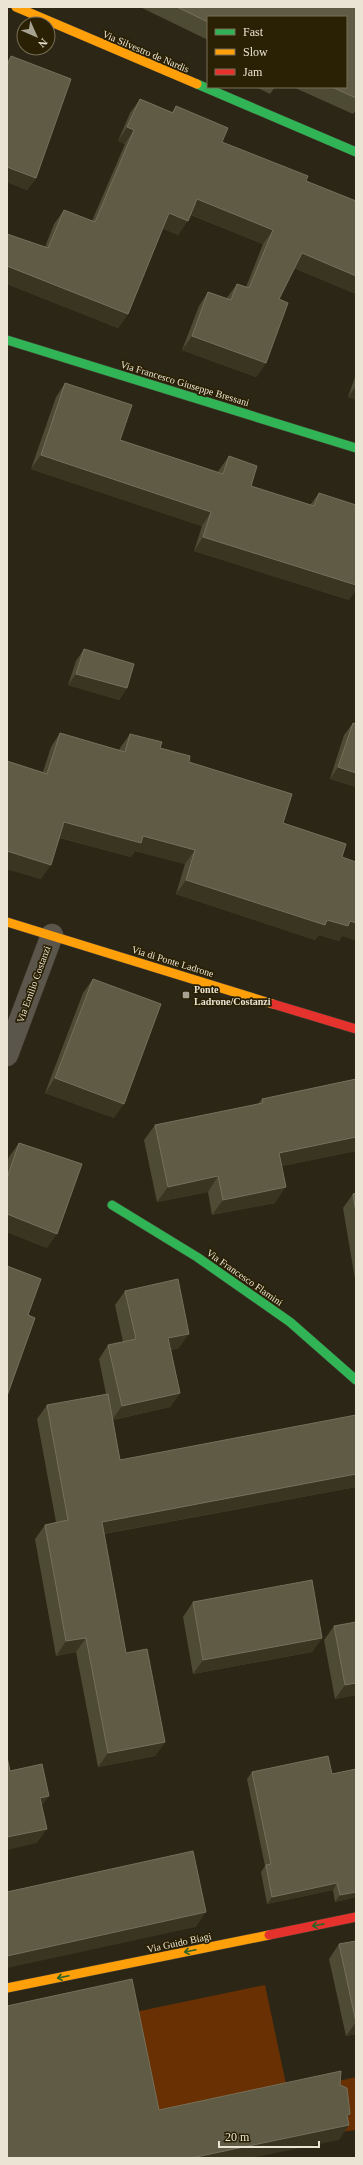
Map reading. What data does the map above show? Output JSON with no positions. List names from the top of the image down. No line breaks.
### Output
{"streets":{"street":["Via Silvestro de Nardis","Via Francesco Giuseppe Bressani","Via di Ponte Ladrone","Via Emilio Costanzi","Via Francesco Flamini","Via Guido Biagi"]},"crossings":[["Via di Ponte Ladrone","Via Emilio Costanzi"]],"one_way":["Via Guido Biagi"],"places":{"transit":["Ponte Ladrone/Costanzi"]},"legend":["Fast","Slow","Jam"],"scale_bar":"20 m","north":"bottom right"}
